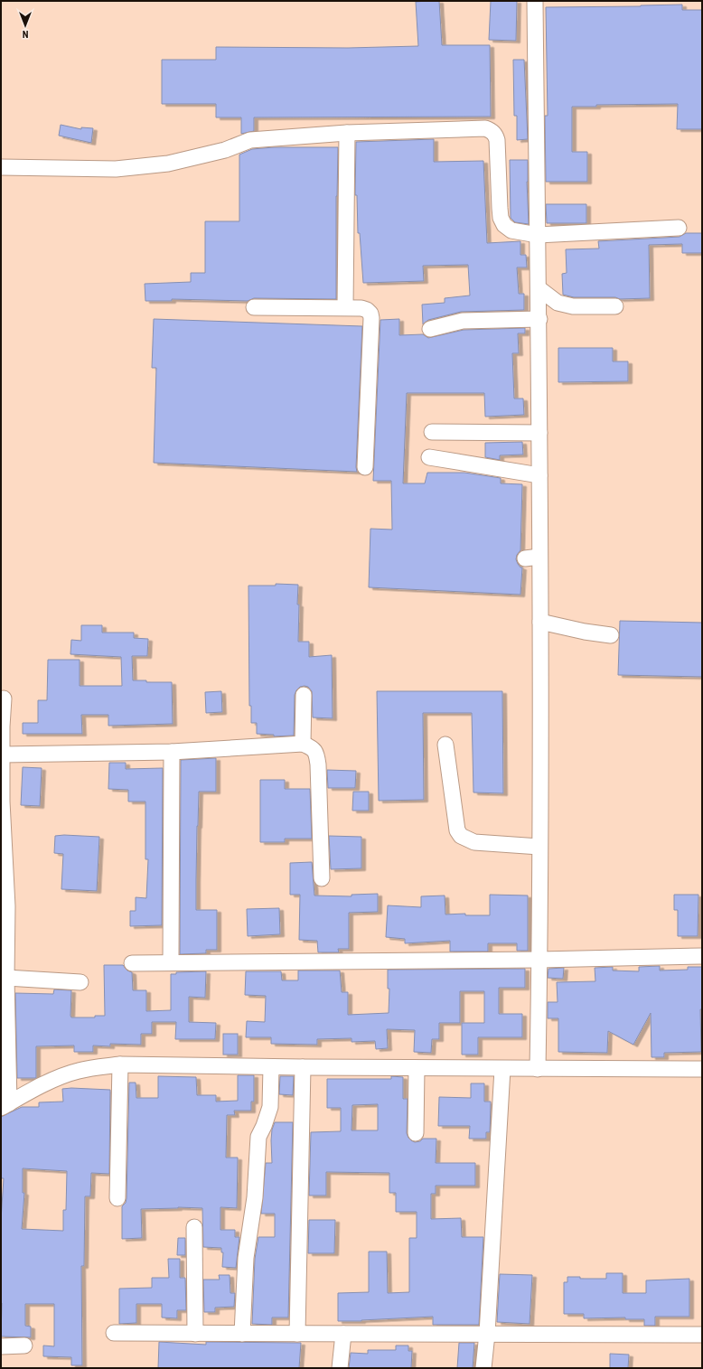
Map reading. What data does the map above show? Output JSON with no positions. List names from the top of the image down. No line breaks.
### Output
{"north":"bottom"}
